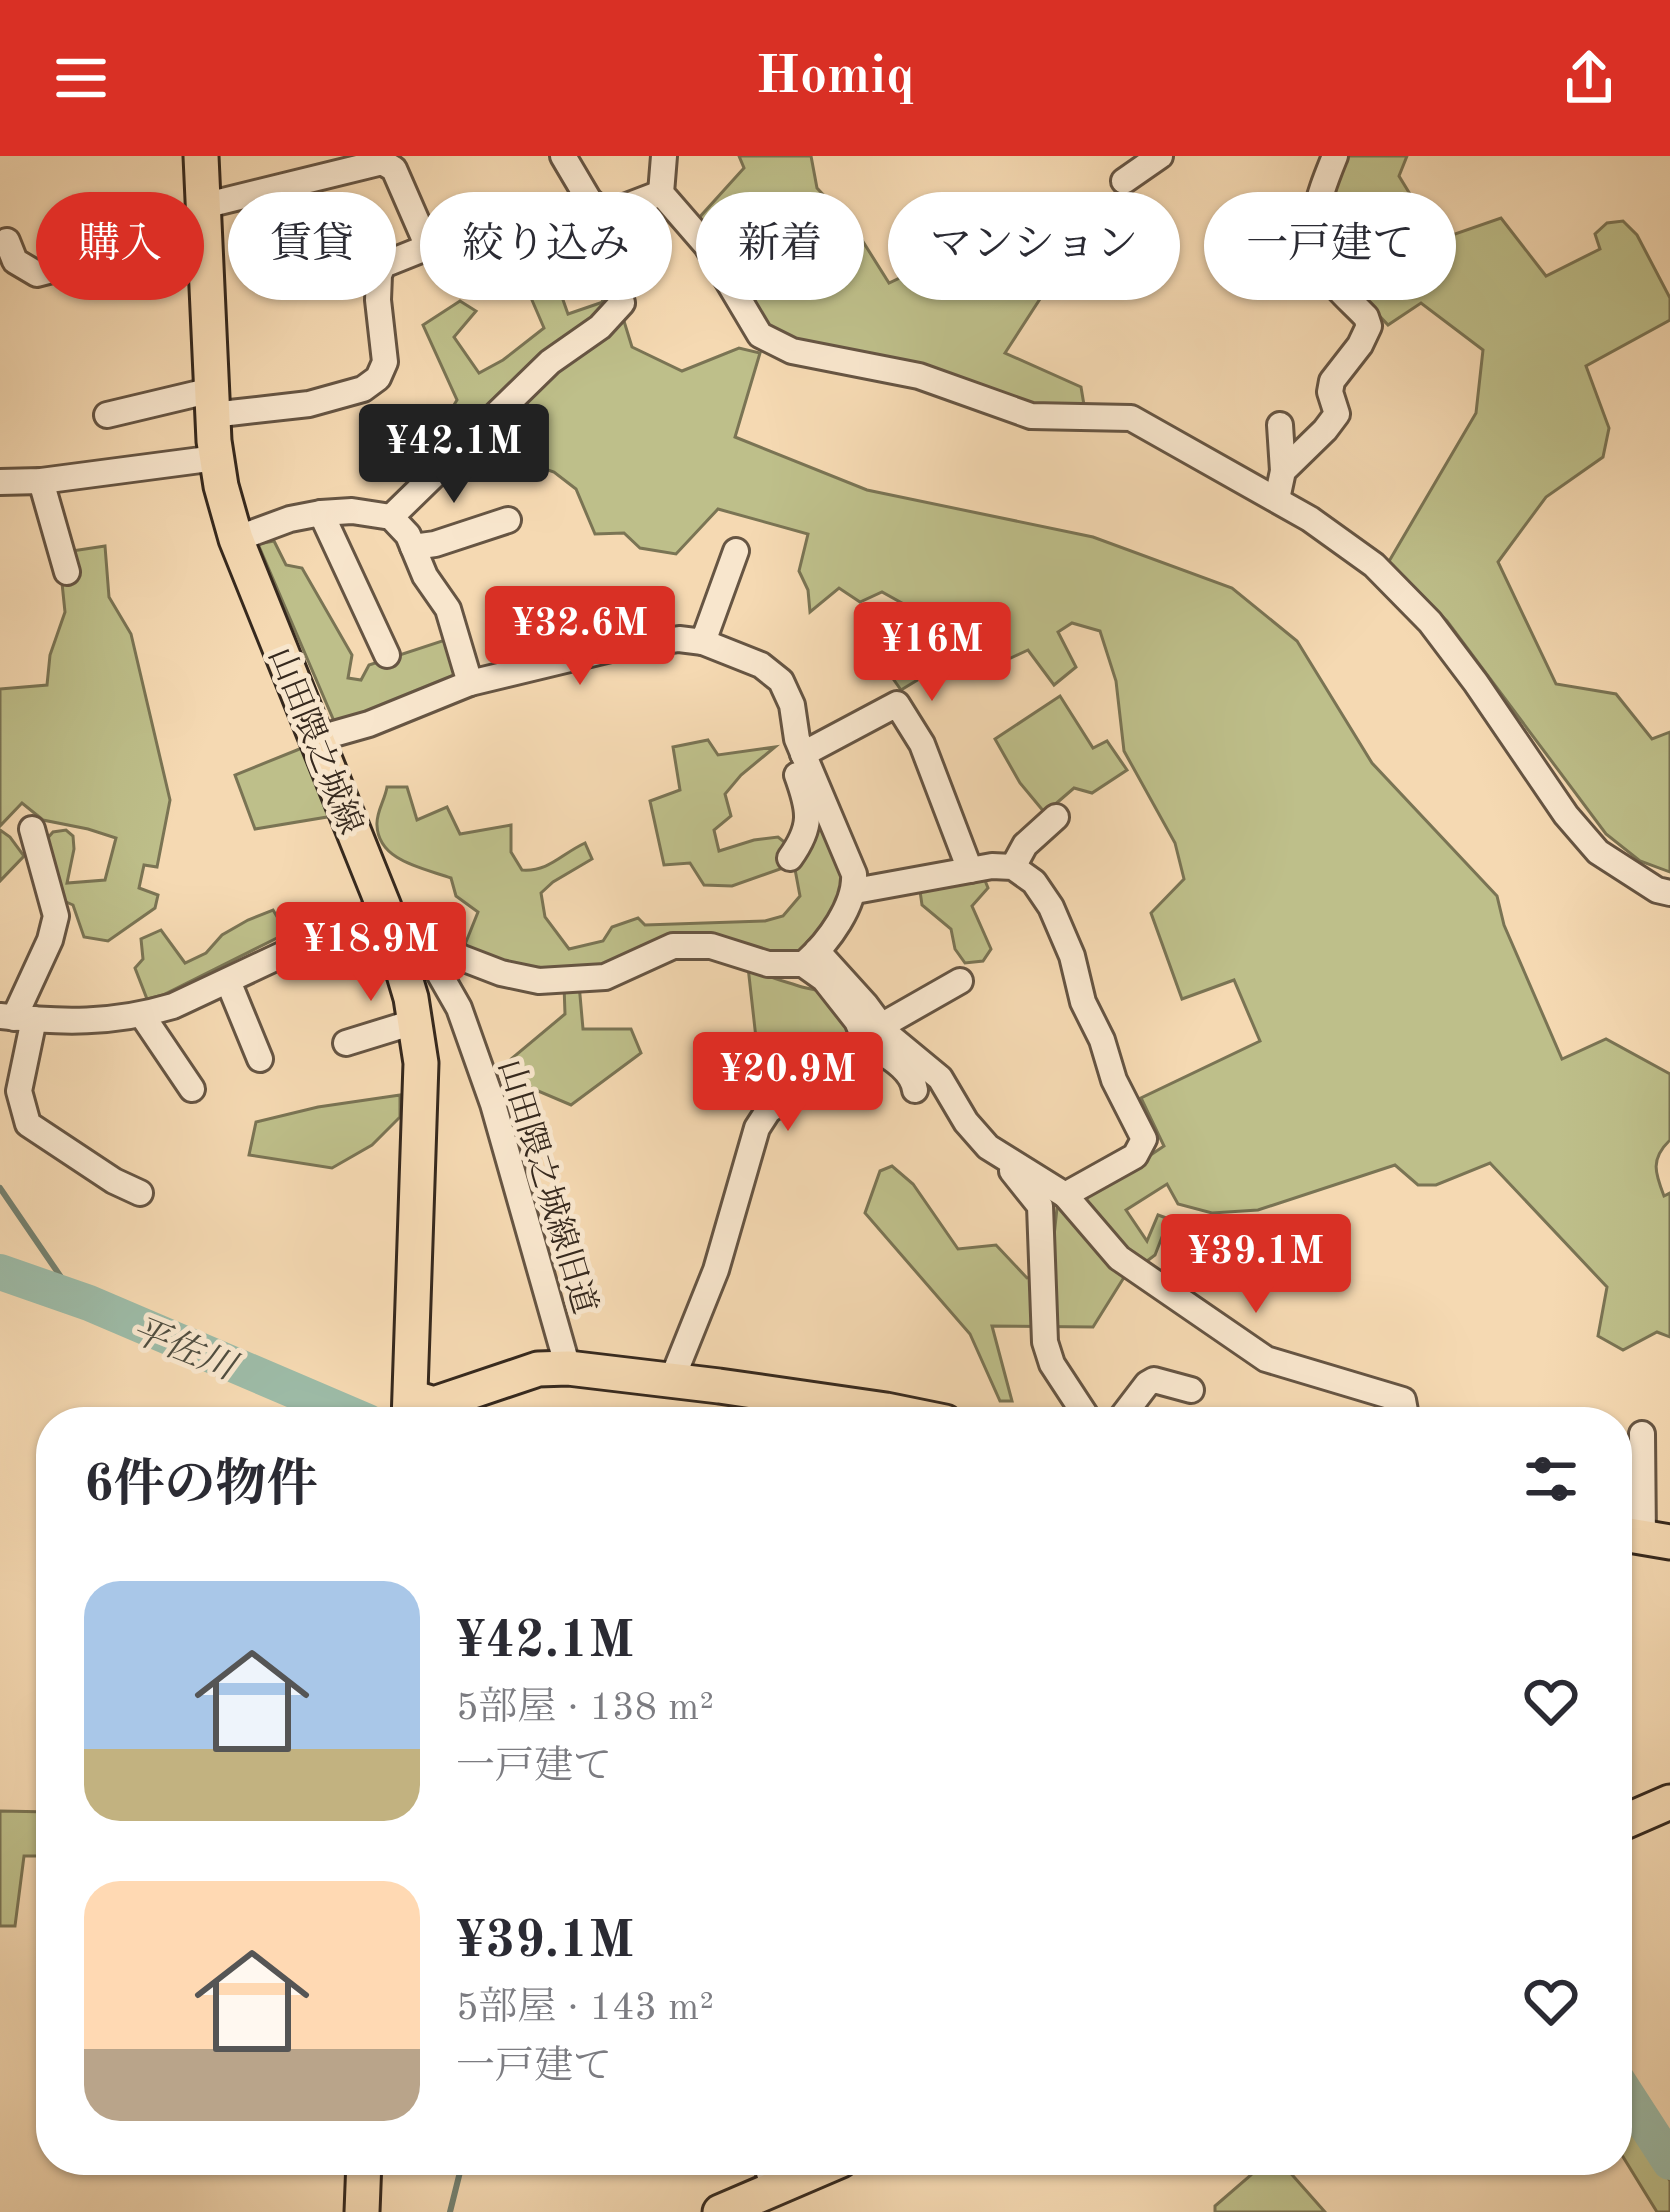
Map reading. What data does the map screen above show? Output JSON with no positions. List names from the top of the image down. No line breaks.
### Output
{"streets":{"main road":["山田隈之城線"],"street":["山田隈之城線旧道"]},"crossings":[["山田隈之城線","山田隈之城線旧道"]],"water":["平佐川"],"page":{"header":"Homiq","chip":["購入","賃貸","絞り込み","新着","マンション","一戸建て"],"price":["¥42.1M","¥32.6M","¥16M","¥18.9M","¥20.9M","¥39.1M"],"heading":"6件の物件","list":[{"name":"¥42.1M","note":"5部屋 · 138 m² · 一戸建て"},{"name":"¥39.1M","note":"5部屋 · 143 m² · 一戸建て"}]}}
